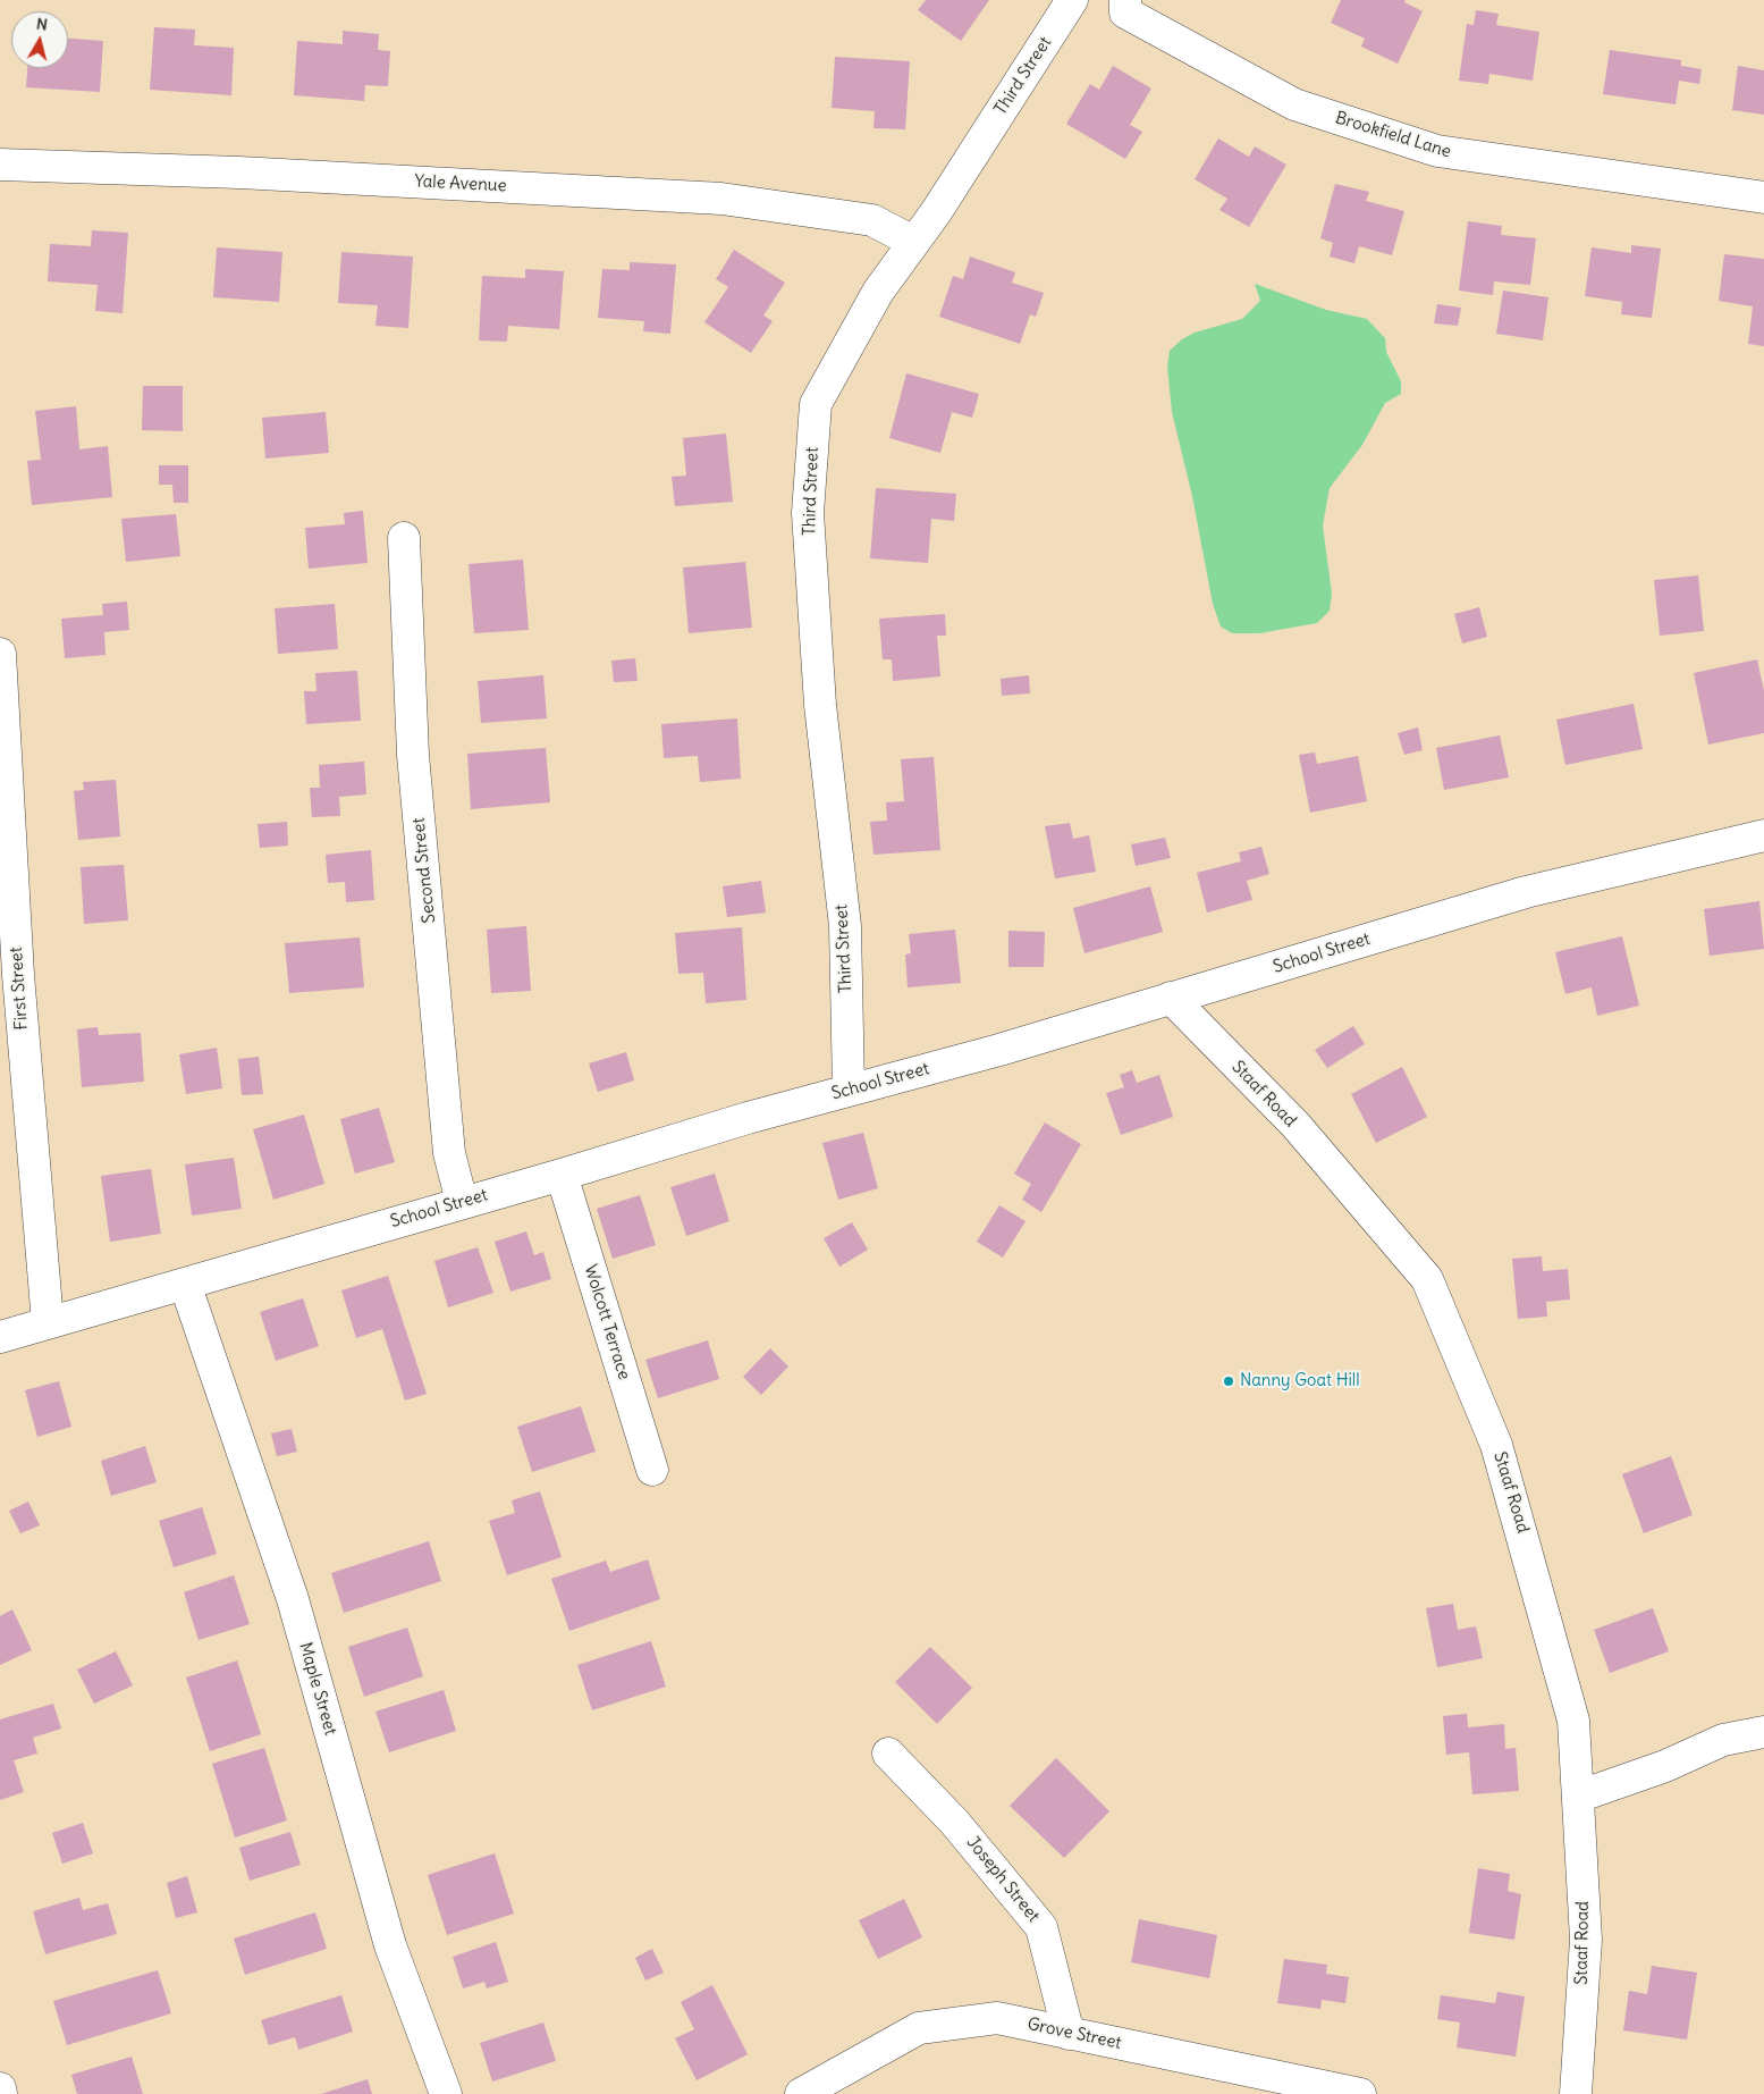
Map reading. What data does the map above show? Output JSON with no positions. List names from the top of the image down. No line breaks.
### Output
{"streets":{"street":["Third Street","Brookfield Lane","Yale Avenue","Second Street","School Street","First Street","Staaf Road","Wolcott Terrace","Maple Street","Joseph Street","Grove Street"]},"crossings":[["Third Street","Yale Avenue"],["Third Street","School Street"],["Second Street","School Street"],["School Street","First Street"],["School Street","Staaf Road"],["School Street","Wolcott Terrace"],["School Street","Maple Street"],["Joseph Street","Grove Street"]],"places":["Nanny Goat Hill"],"north":"top"}
